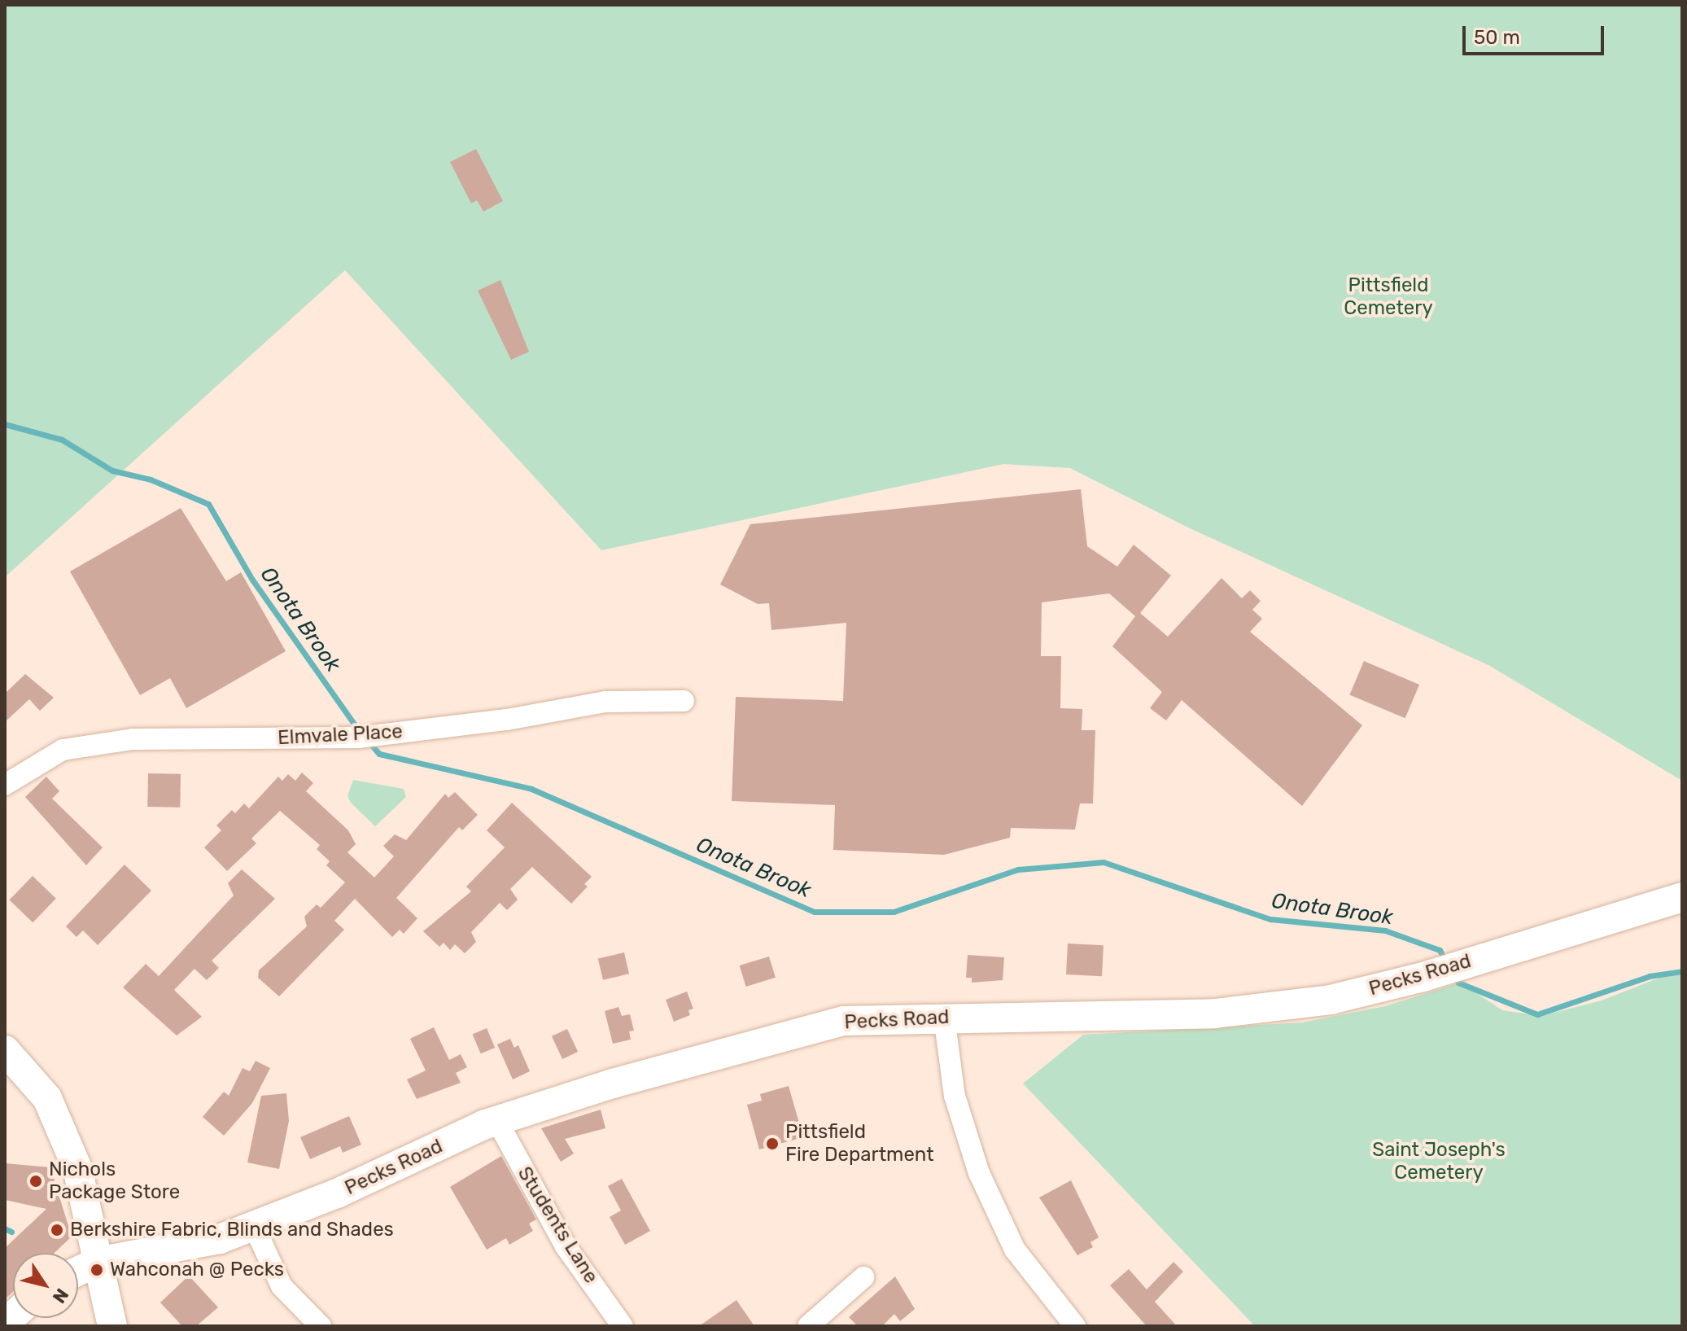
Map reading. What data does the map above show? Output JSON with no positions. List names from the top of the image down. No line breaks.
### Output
{"streets":{"street":["Elmvale Place","Pecks Road","Students Lane"]},"crossings":[["Pecks Road","Students Lane"]],"water":["Onota Brook"],"parks":["Pittsfield Cemetery","Saint Joseph's Cemetery"],"places":["Pittsfield Fire Department","Nichols Package Store","Berkshire Fabric, Blinds and Shades","Wahconah @ Pecks"],"scale_bar":"50 m","north":"bottom right"}
